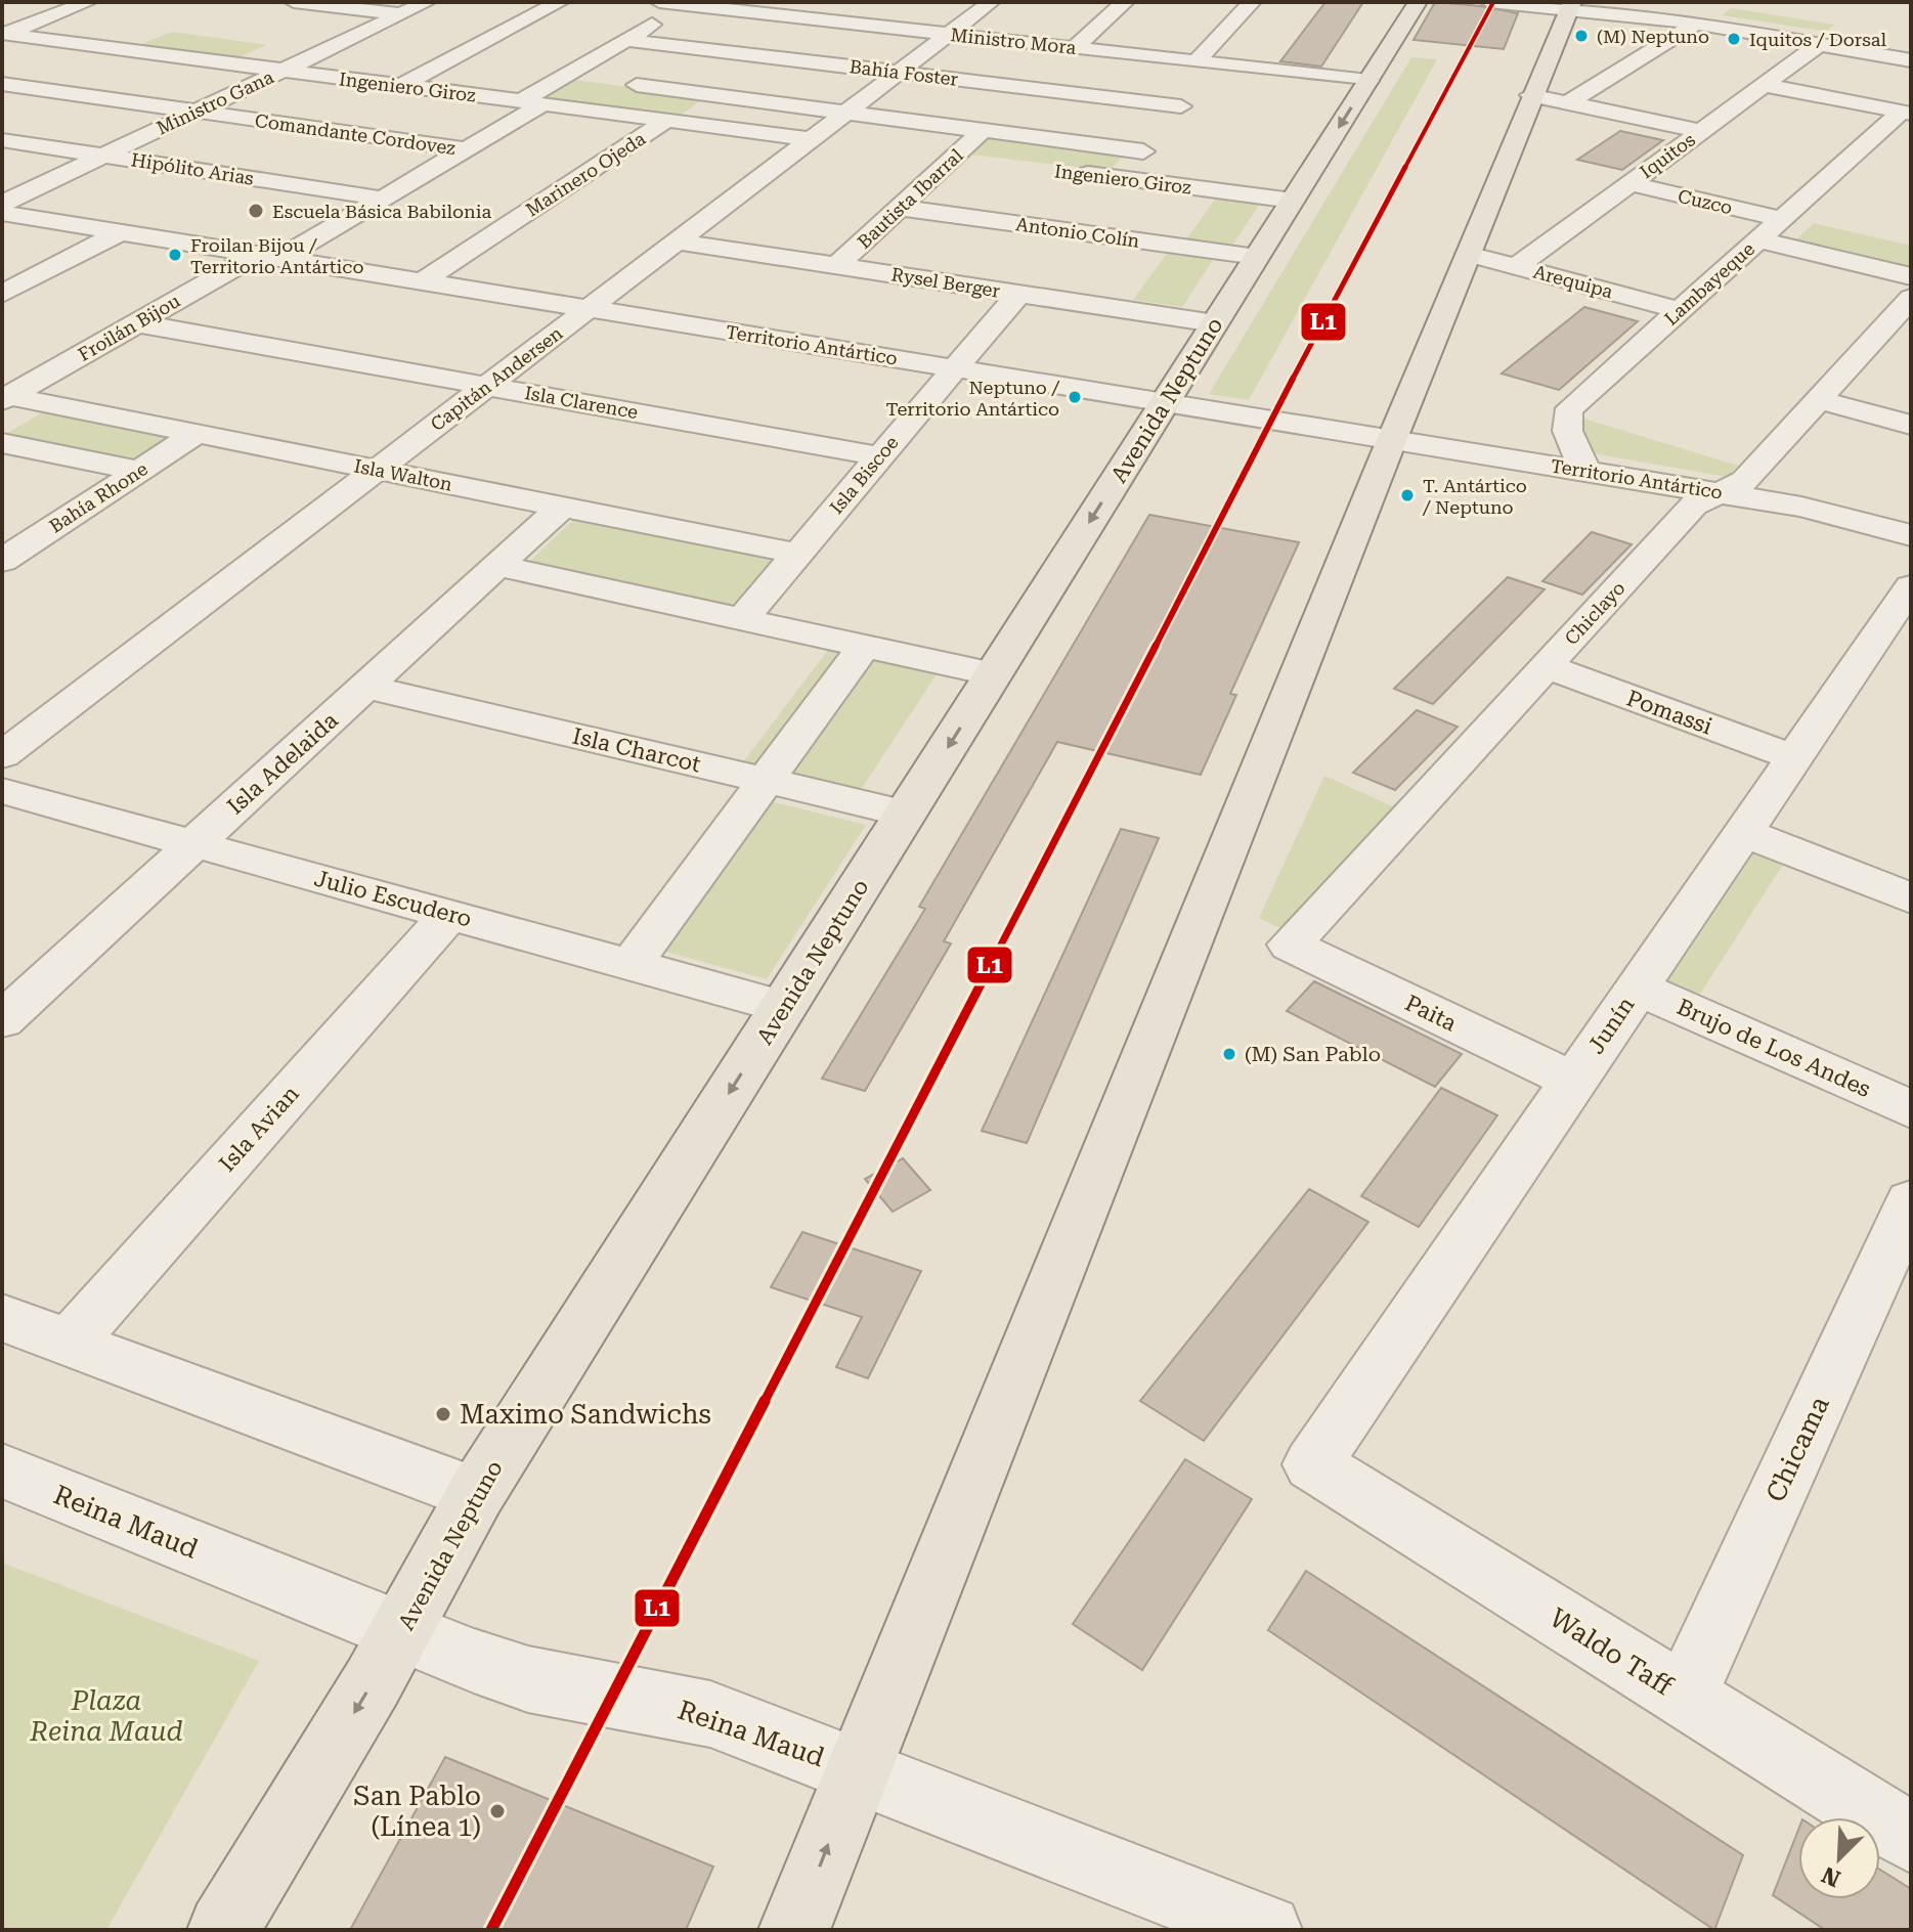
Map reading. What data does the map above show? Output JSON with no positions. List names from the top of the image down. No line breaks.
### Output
{"streets":{"main road":["Avenida Neptuno"],"street":["Ministro Mora","Bahía Foster","Ingeniero Giroz","Ministro Gana","Comandante Cordovez","Iquitos","Hipólito Arias","Marinero Ojeda","Bautista Ibarral","Cuzco","Antonio Colín","Arequipa","Rysel Berger","Lambayeque","Froilán Bijou","Territorio Antártico","Capitán Andersen","Isla Clarence","Isla Walton","Isla Biscoe","Bahía Rhone","Chiclayo","Pomassi","Isla Charcot","Isla Adelaida","Julio Escudero","Paita","Junín","Brujo de Los Andes","Isla Avian","Chicama","Reina Maud","Waldo Taff"]},"crossings":[["Ministro Mora","Froilán Bijou"],["Ministro Mora","Capitán Andersen"],["Ministro Mora","Avenida Neptuno"],["Bahía Foster","Froilán Bijou"],["Bahía Foster","Capitán Andersen"],["Ingeniero Giroz","Ministro Gana"],["Ingeniero Giroz","Marinero Ojeda"],["Ingeniero Giroz","Bautista Ibarral"],["Ingeniero Giroz","Froilán Bijou"],["Ingeniero Giroz","Capitán Andersen"],["Ingeniero Giroz","Avenida Neptuno"],["Ministro Gana","Comandante Cordovez"],["Ministro Gana","Hipólito Arias"],["Comandante Cordovez","Froilán Bijou"],["Iquitos","Cuzco"],["Iquitos","Arequipa"],["Hipólito Arias","Froilán Bijou"],["Marinero Ojeda","Territorio Antártico"],["Bautista Ibarral","Antonio Colín"],["Bautista Ibarral","Rysel Berger"],["Cuzco","Lambayeque"],["Antonio Colín","Avenida Neptuno"],["Arequipa","Lambayeque"],["Rysel Berger","Capitán Andersen"],["Rysel Berger","Avenida Neptuno"],["Rysel Berger","Isla Biscoe"],["Lambayeque","Territorio Antártico"],["Froilán Bijou","Territorio Antártico"],["Froilán Bijou","Isla Clarence"],["Froilán Bijou","Isla Walton"],["Territorio Antártico","Capitán Andersen"],["Territorio Antártico","Avenida Neptuno"],["Territorio Antártico","Isla Biscoe"],["Territorio Antártico","Chiclayo"],["Capitán Andersen","Isla Clarence"],["Capitán Andersen","Isla Walton"],["Avenida Neptuno","Isla Charcot"],["Avenida Neptuno","Julio Escudero"],["Avenida Neptuno","Reina Maud"],["Isla Clarence","Isla Biscoe"],["Isla Walton","Isla Biscoe"],["Isla Walton","Bahía Rhone"],["Isla Walton","Isla Adelaida"],["Chiclayo","Pomassi"],["Chiclayo","Paita"],["Pomassi","Junín"],["Isla Charcot","Isla Adelaida"],["Isla Adelaida","Julio Escudero"],["Julio Escudero","Isla Avian"],["Paita","Junín"],["Junín","Brujo de Los Andes"],["Junín","Waldo Taff"],["Chicama","Waldo Taff"]],"parks":["Plaza Reina Maud"],"places":["(M) Neptuno","Iquitos / Dorsal","Escuela Básica Babilonia","Froilan Bijou / Territorio Antártico","Neptuno / Territorio Antártico","T. Antártico / Neptuno","(M) San Pablo","Maximo Sandwichs","San Pablo (Línea 1)"],"lines":["transit line L1"],"north":"bottom left"}
